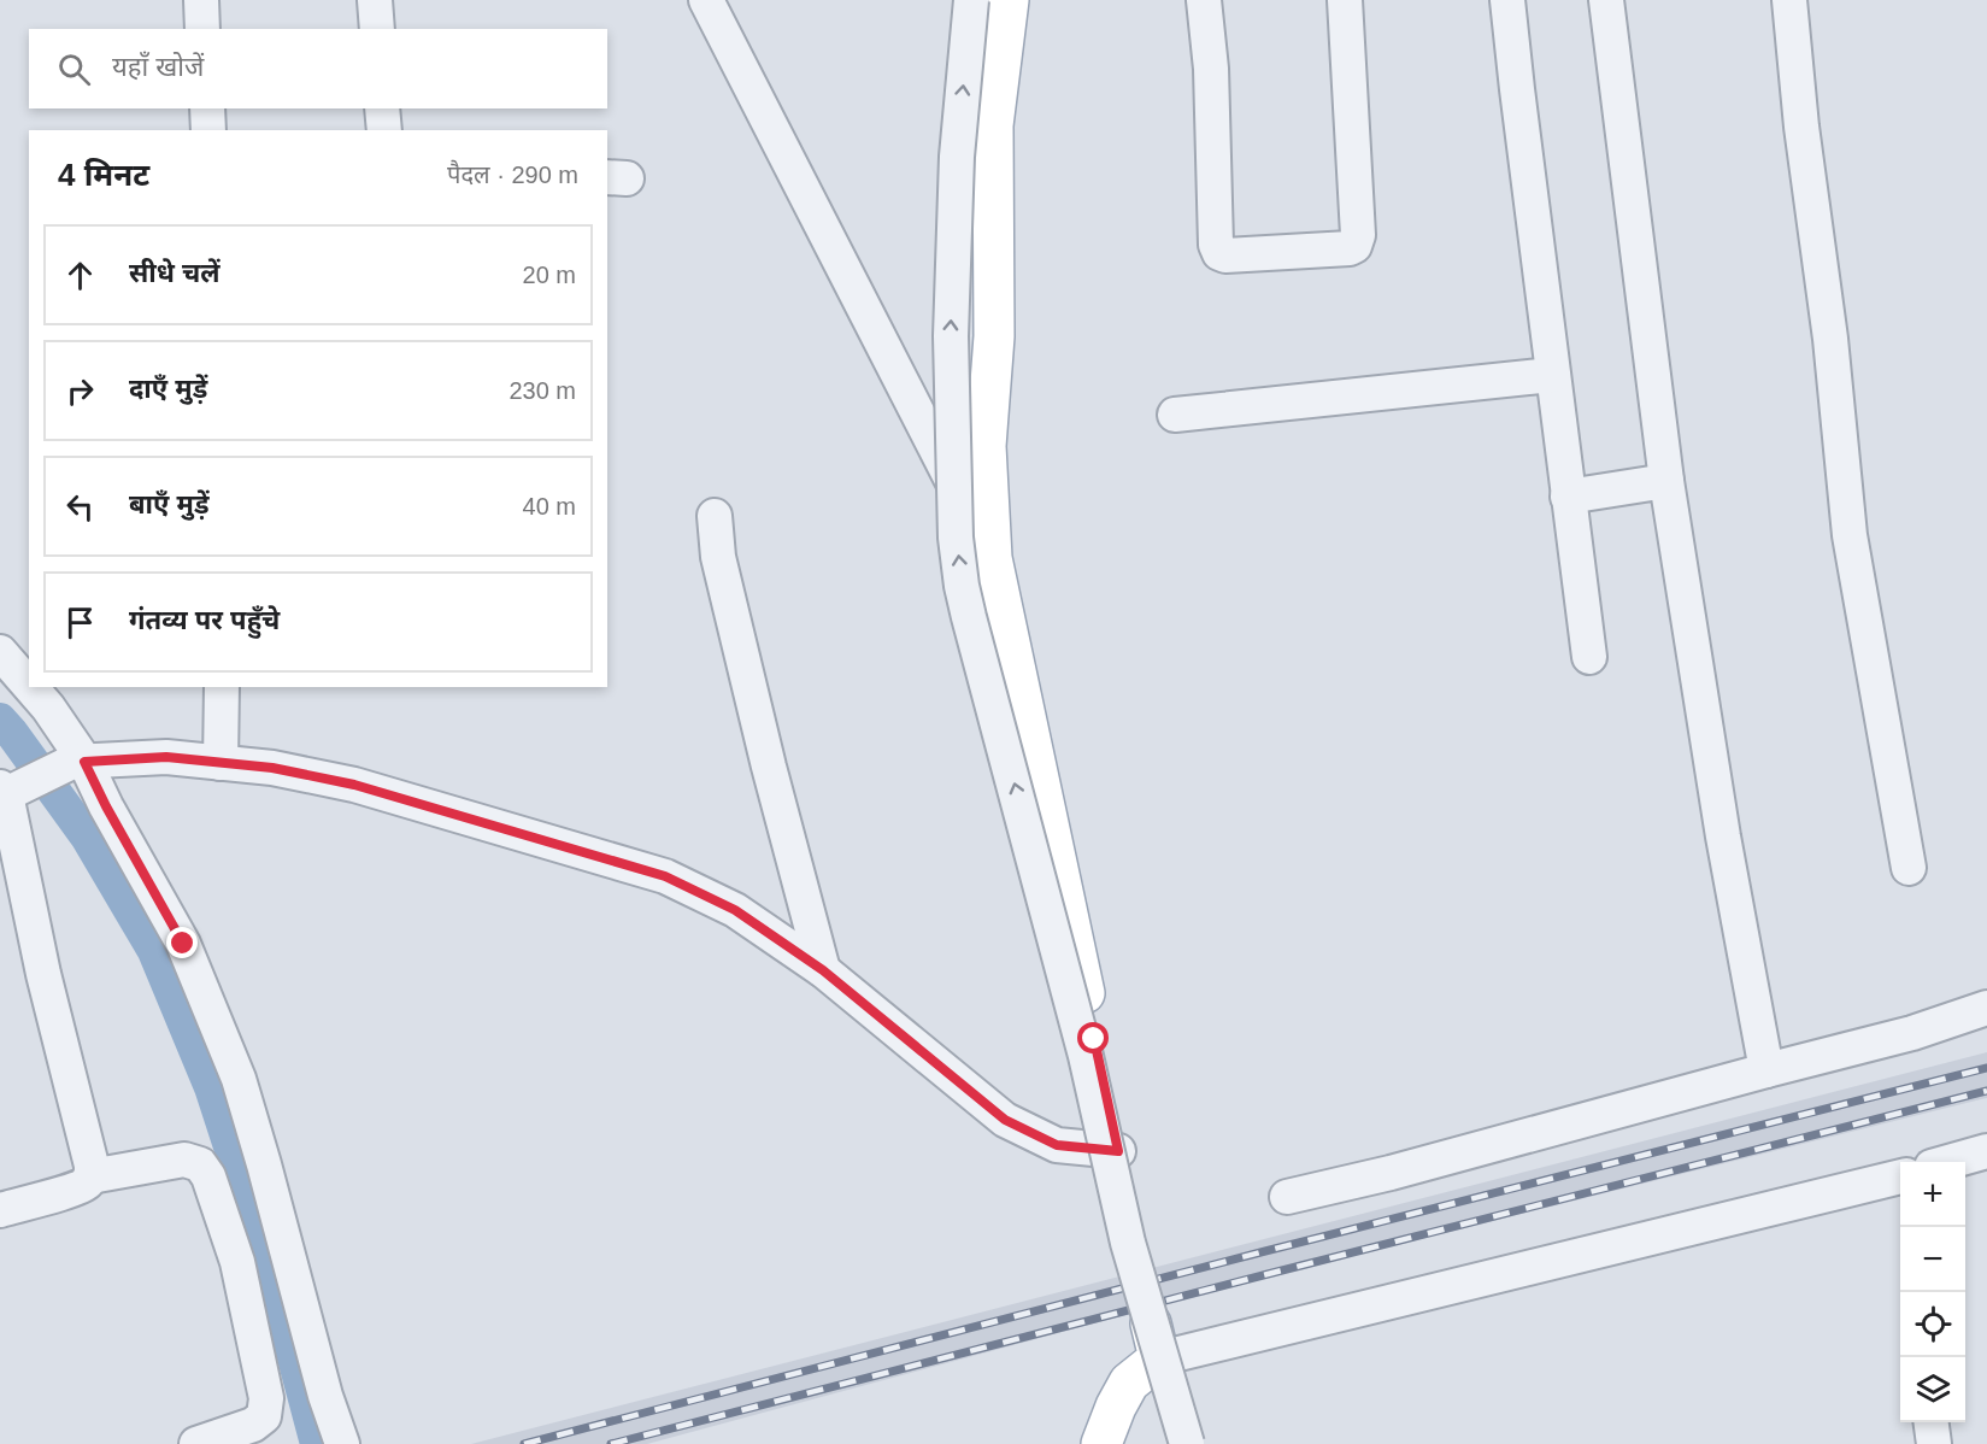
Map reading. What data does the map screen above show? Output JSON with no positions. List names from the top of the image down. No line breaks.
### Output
{"page":{"search":"यहाँ खोजें","heading":["4 मिनट","पैदल · 290 m"],"list":[["सीधे चलें","20 m"],["दाएँ मुड़ें","230 m"],["बाएँ मुड़ें","40 m"],"गंतव्य पर पहुँचे"],"map_buttons":["+","−"]}}
